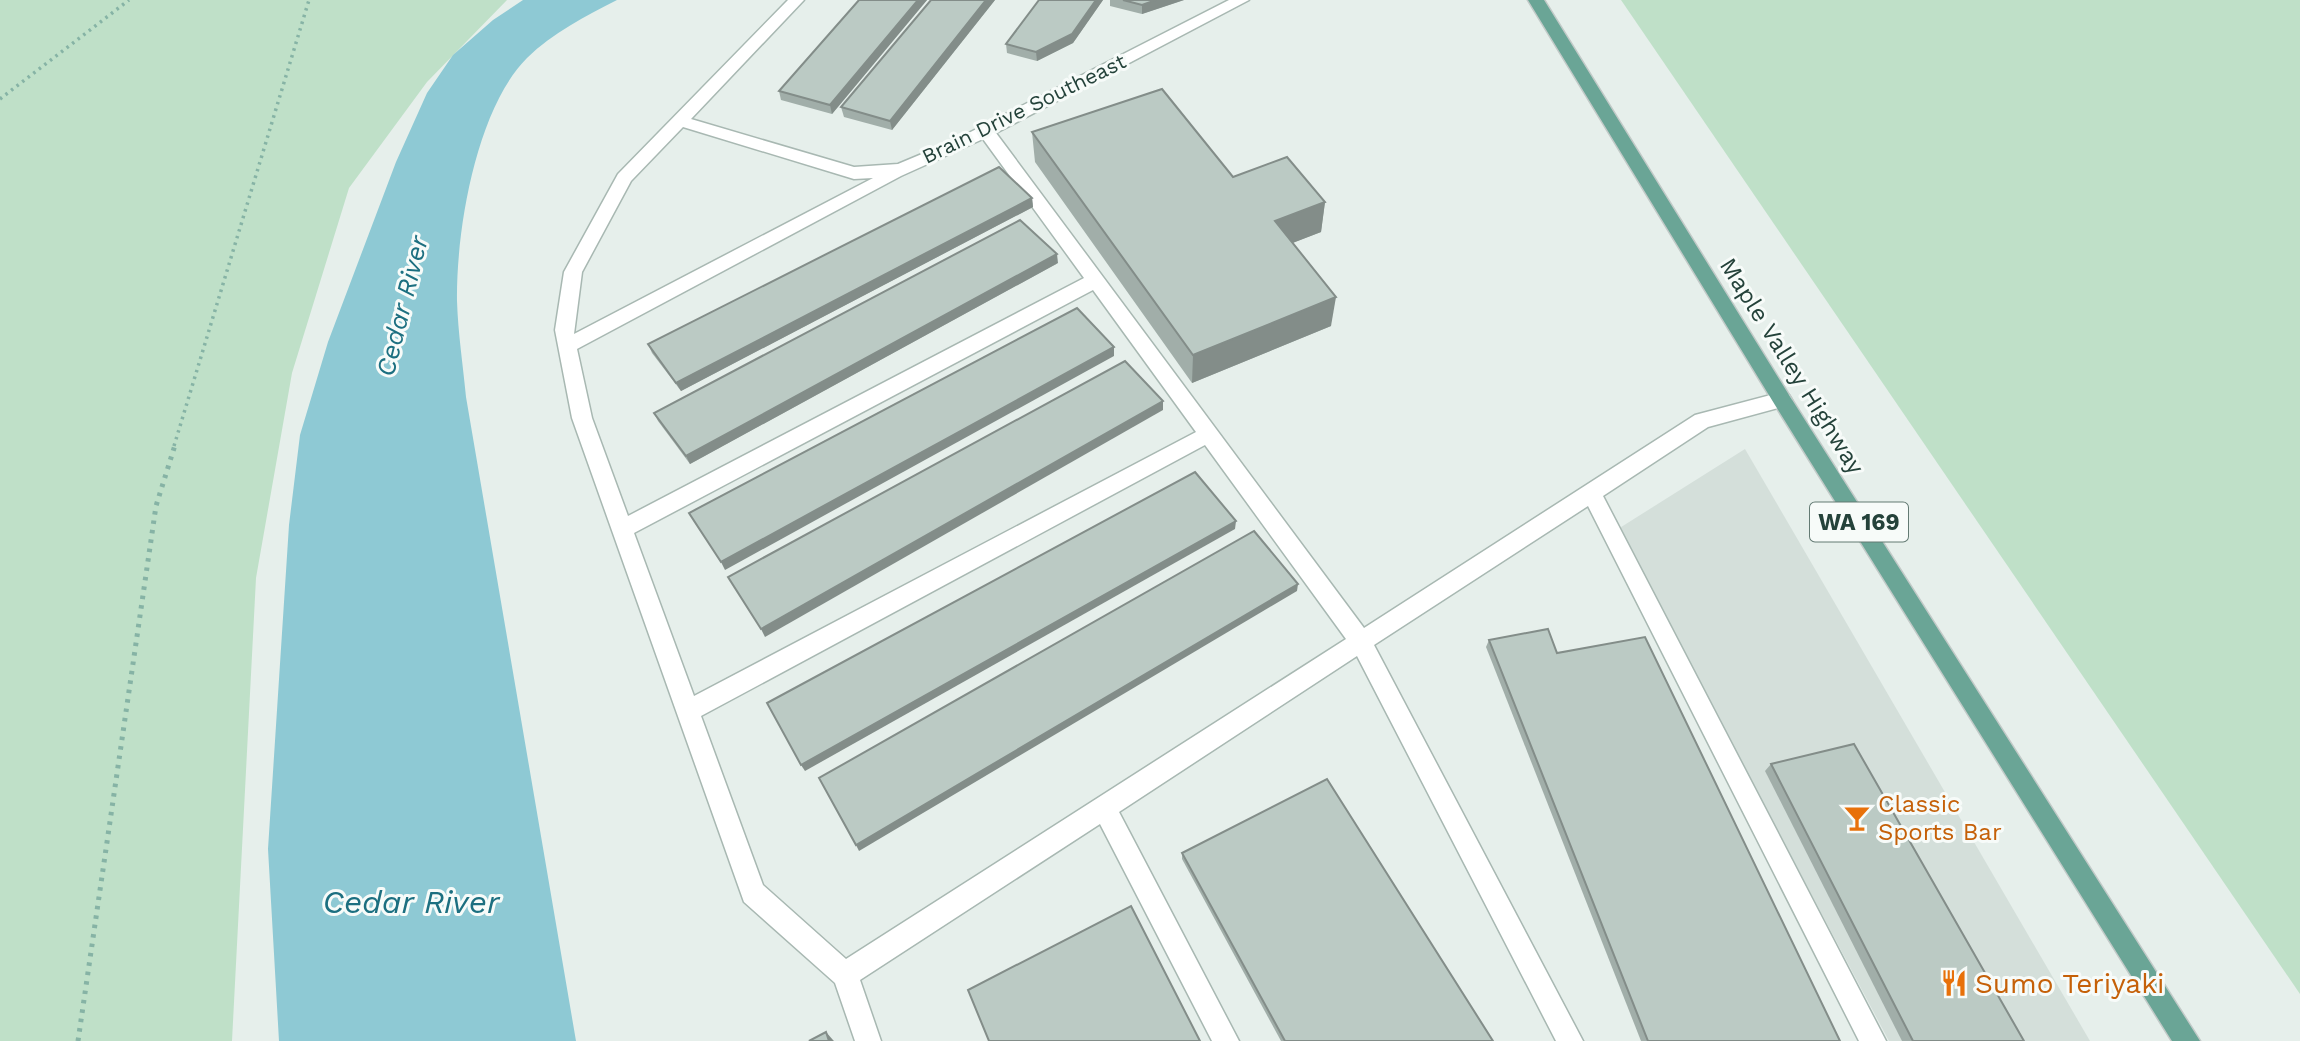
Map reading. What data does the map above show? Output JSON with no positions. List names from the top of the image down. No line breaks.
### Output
{"streets":{"main road":["Maple Valley Highway","WA 169"],"lane":["Brain Drive Southeast"]},"water":["Cedar River"],"places":{"bar":["Classic Sports Bar"],"restaurant":["Sumo Teriyaki"]}}
